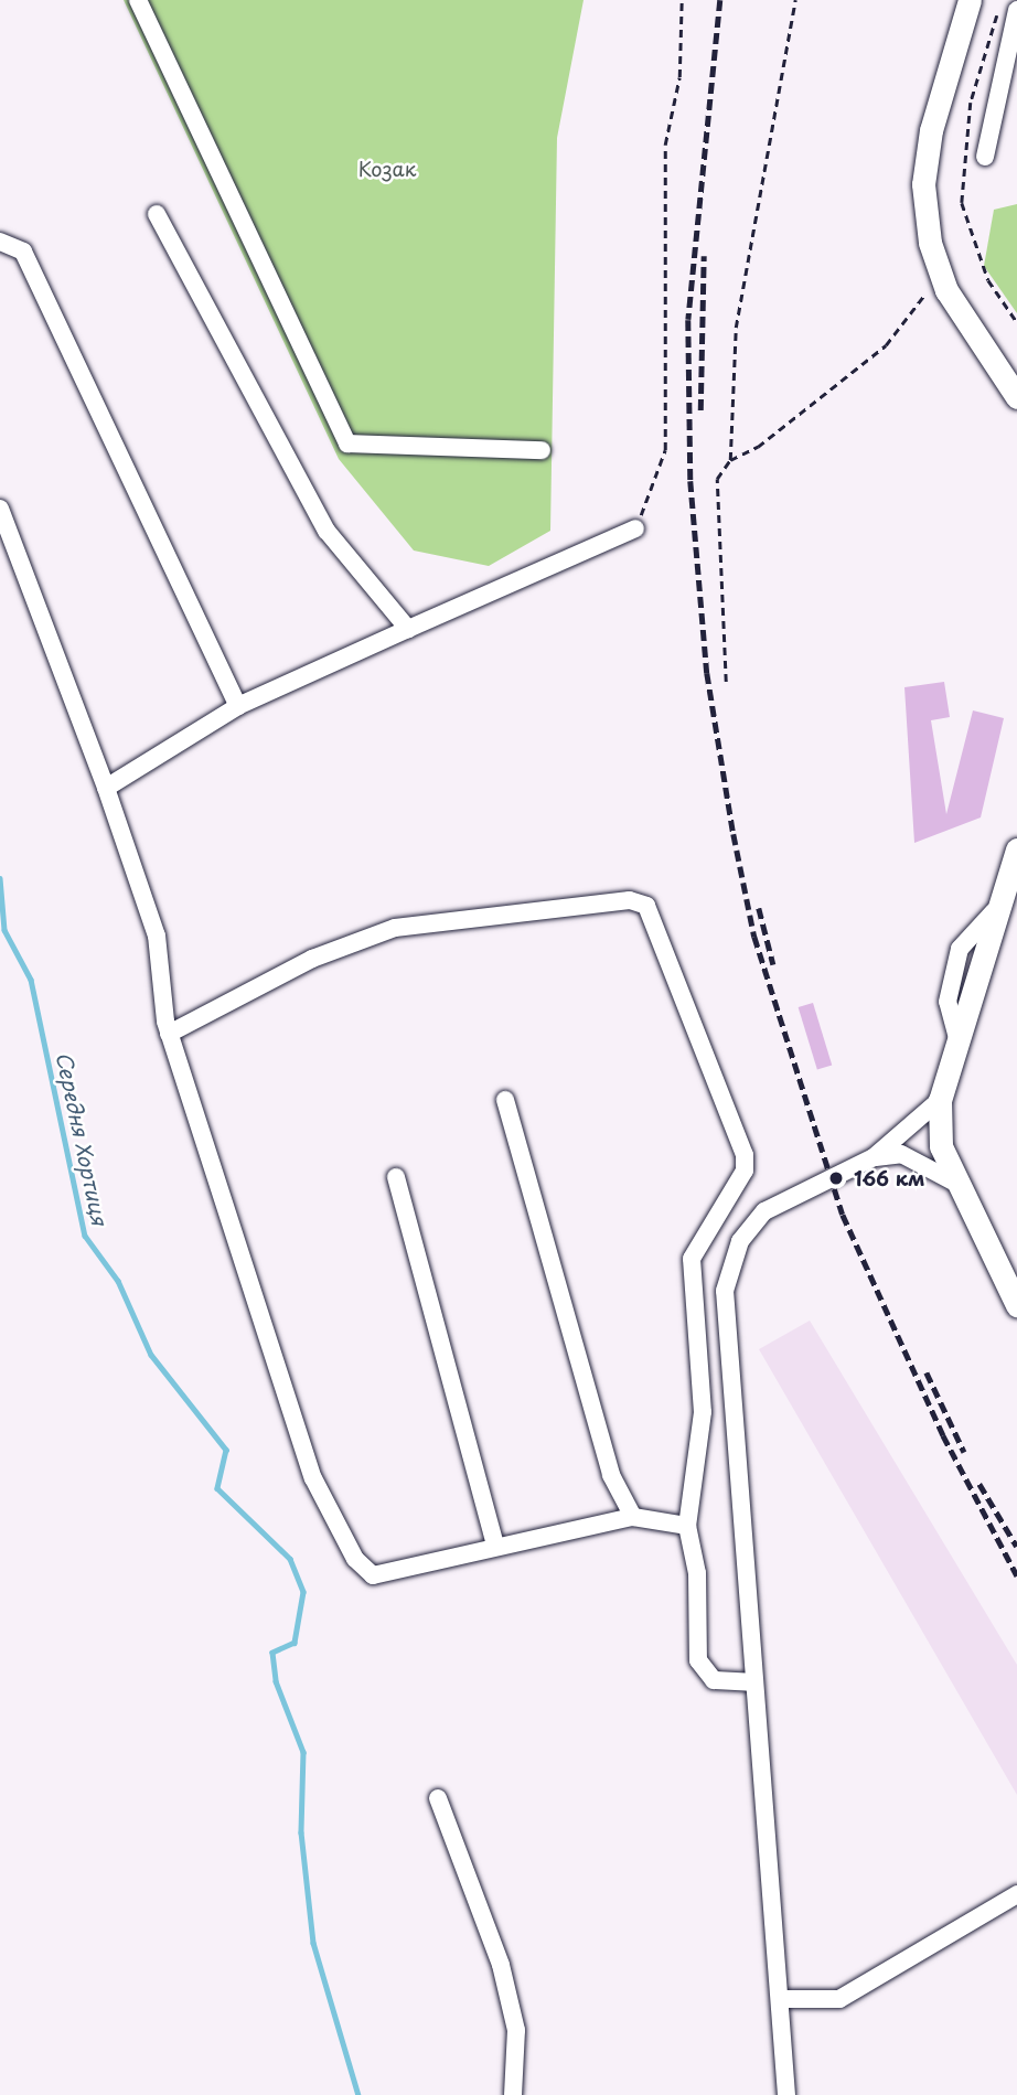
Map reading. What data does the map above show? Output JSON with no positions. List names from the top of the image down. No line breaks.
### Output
{"water":["Середня Хортиця"],"parks":["Козак"],"places":["166 км"]}
